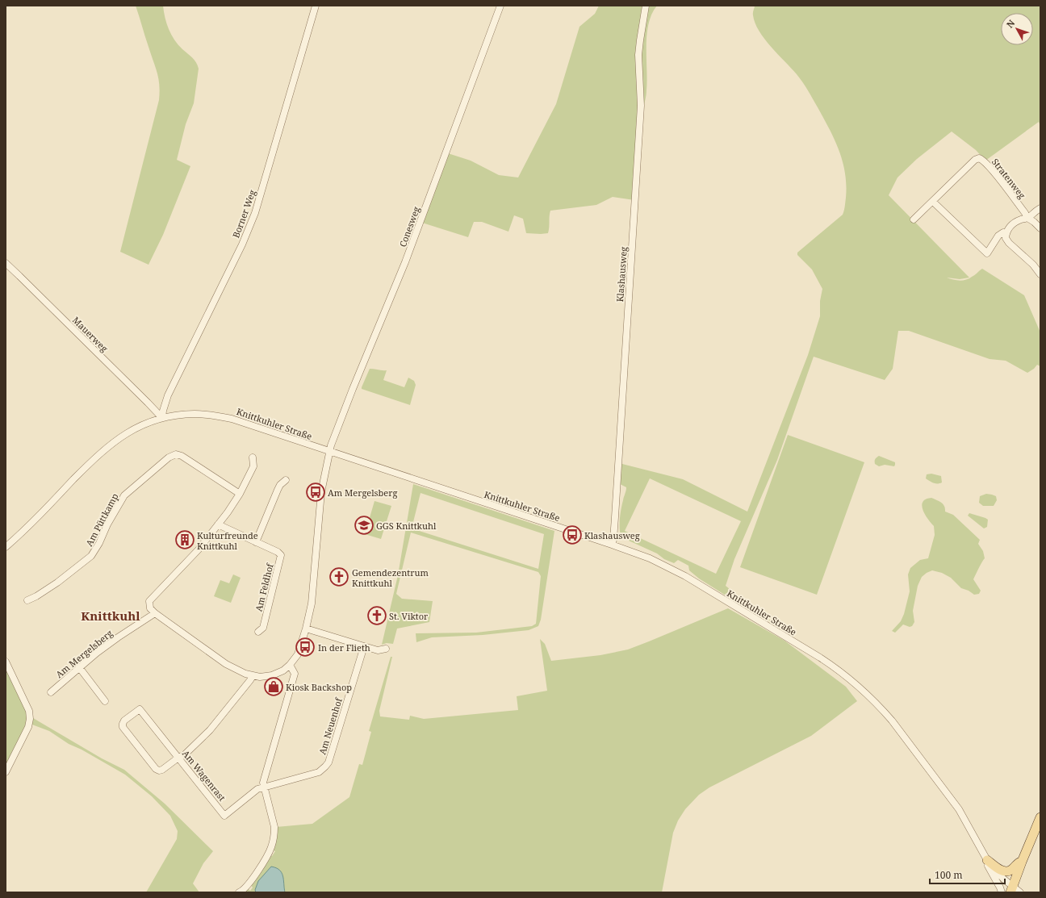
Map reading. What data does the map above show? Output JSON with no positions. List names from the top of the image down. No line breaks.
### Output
{"streets":{"street":["Stratenweg","Borner Weg","Conesweg","Klashausweg","Mauerweg","Knittkuhler Straße","Am Püttkamp","Am Feldhof","Am Mergelsberg","Am Neuenhof","Am Wagenrast"]},"crossings":[["Borner Weg","Mauerweg"],["Borner Weg","Knittkuhler Straße"],["Conesweg","Knittkuhler Straße"],["Klashausweg","Knittkuhler Straße"],["Mauerweg","Knittkuhler Straße"],["Am Neuenhof","Am Wagenrast"]],"districts":["Knittkuhl"],"places":{"bus stop":["Am Mergelsberg","Klashausweg","In der Flieth"],"school or university":["GGS Knittkuhl"],"building":["Kulturfreunde Knittkuhl"],"church":["Gemendezentrum Knittkuhl","St. Viktor"],"shop":["Kiosk Backshop"]},"scale_bar":"100 m","north":"top left"}
